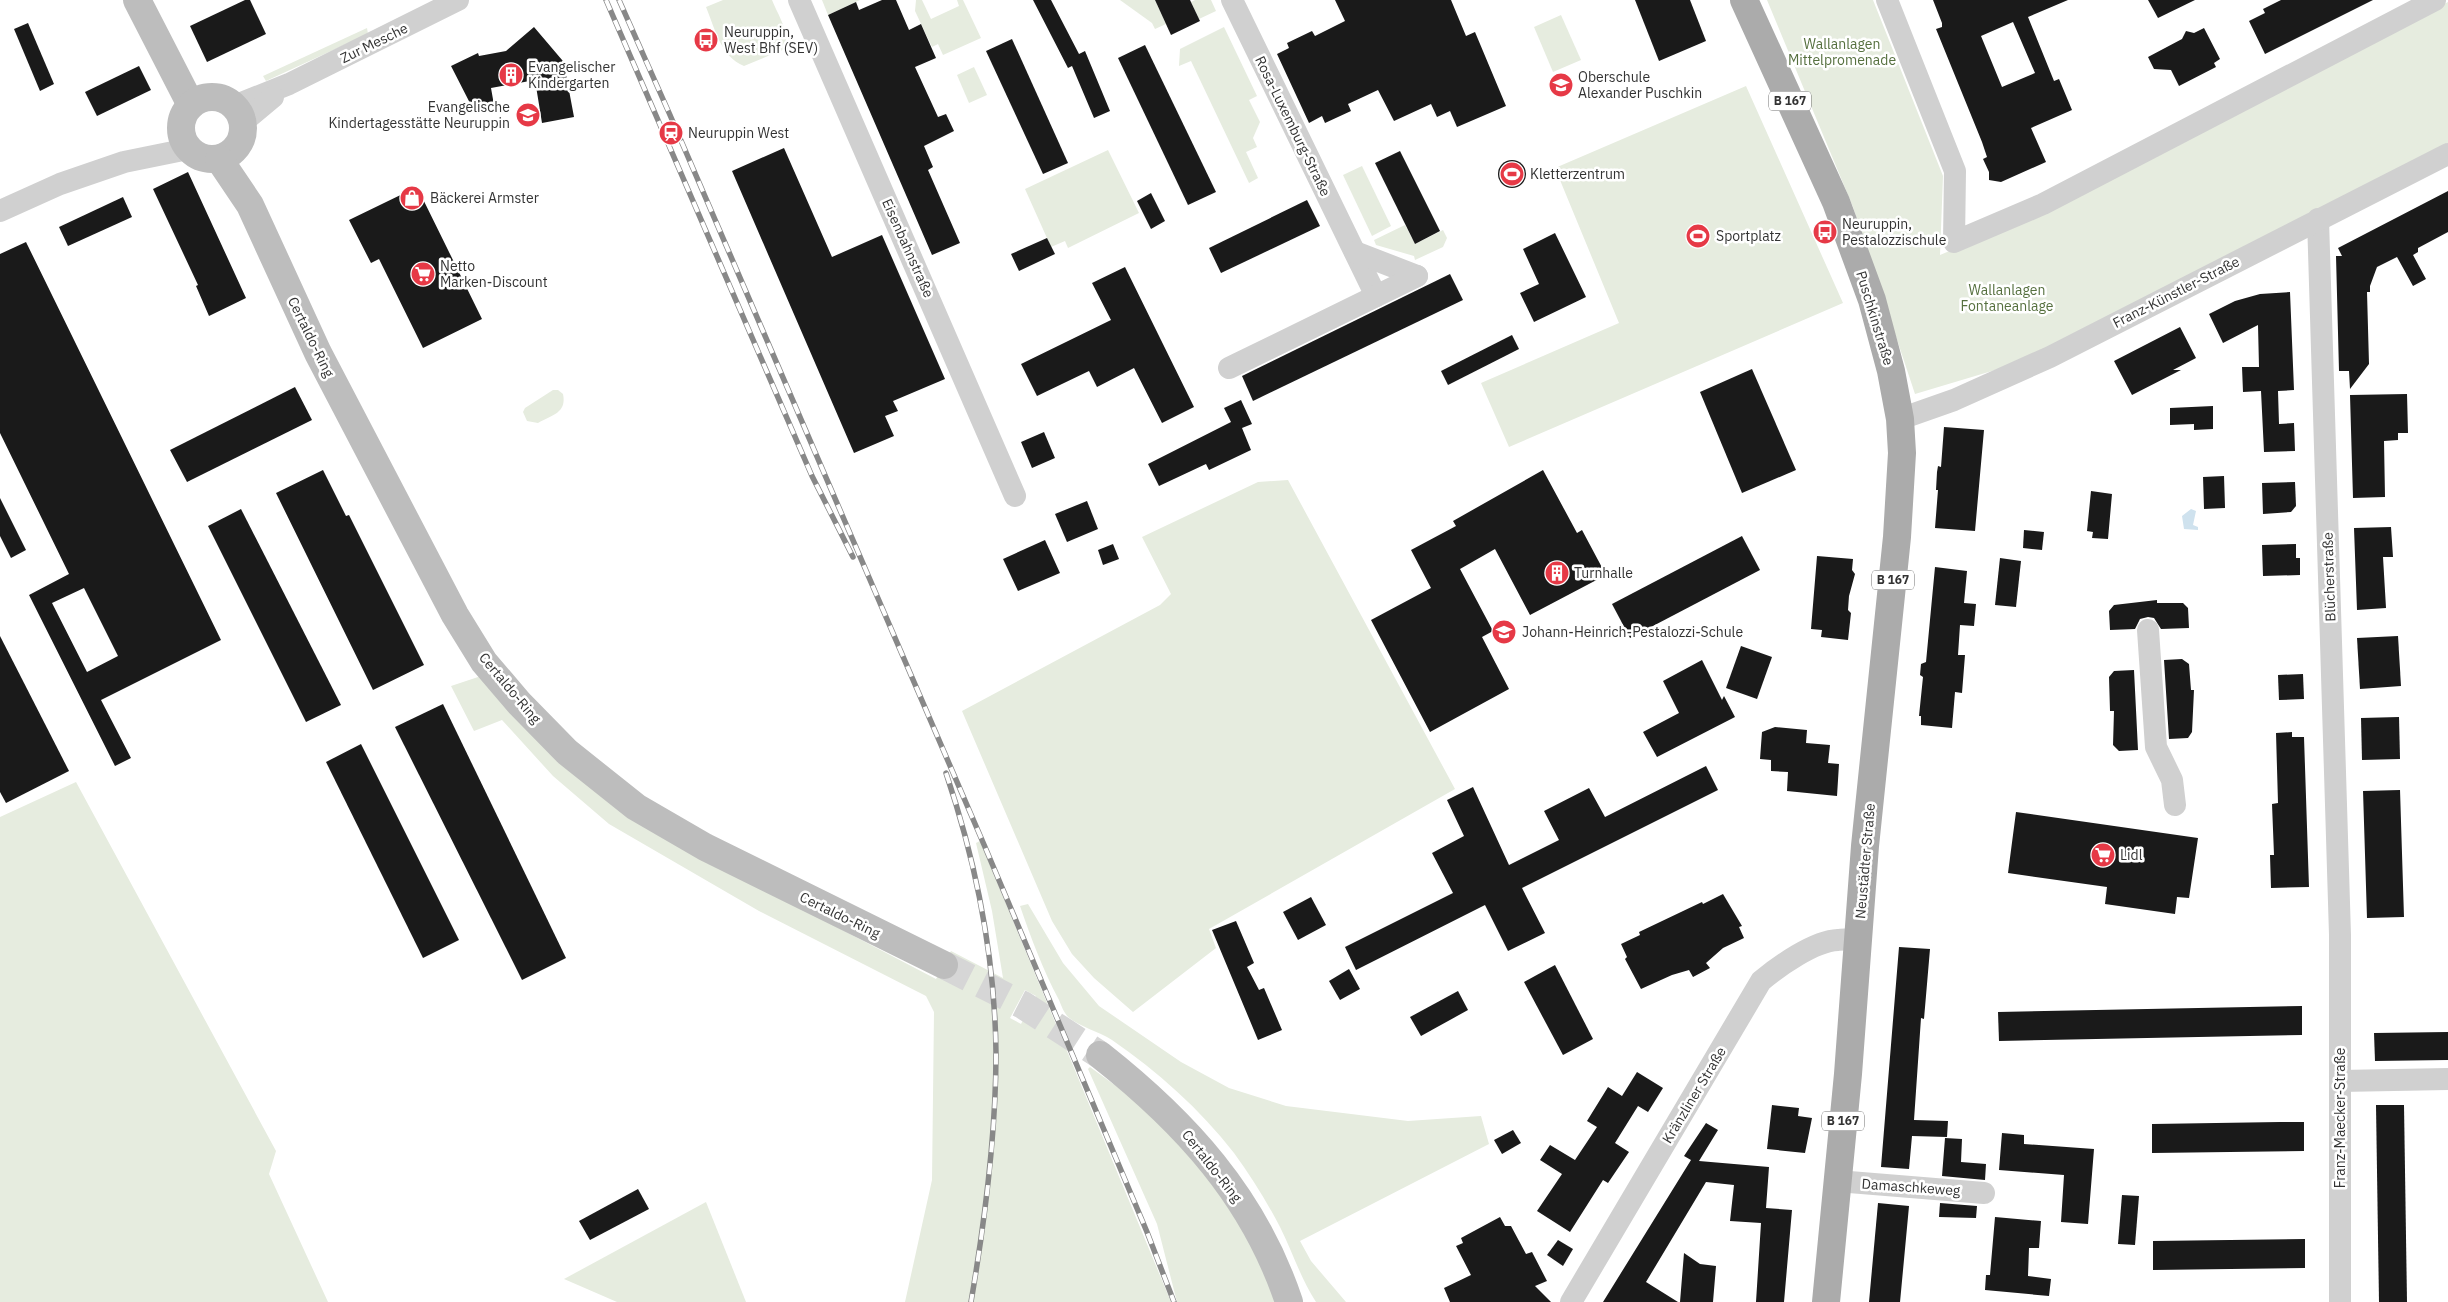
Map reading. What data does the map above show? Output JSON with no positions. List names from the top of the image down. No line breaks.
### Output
{"streets":{"main road":["B 167","Puschkinstraße","Certaldo-Ring","Neustädter Straße"],"street":["Zur Mesche","Rosa-Luxemburg-Straße","Eisenbahnstraße","Franz-Künstler-Straße","Blücherstraße","Kränzliner Straße","Franz-Maecker-Straße","Damaschkeweg"]},"crossings":[["Zur Mesche","Certaldo-Ring"],["Franz-Künstler-Straße","Puschkinstraße"],["Franz-Künstler-Straße","Blücherstraße"],["Franz-Künstler-Straße","Neustädter Straße"],["Puschkinstraße","Neustädter Straße"],["Blücherstraße","Franz-Maecker-Straße"],["Neustädter Straße","Kränzliner Straße"],["Neustädter Straße","Damaschkeweg"]],"parks":["Wallanlagen Mittelpromenade","Wallanlagen Fontaneanlage"],"places":{"bus stop":["Neuruppin, West Bhf (SEV)","Neuruppin, Pestalozzischule"],"building":["Evangelischer Kindergarten","Turnhalle"],"school or university":["Oberschule Alexander Puschkin","Evangelische Kindertagesstätte Neuruppin","Johann-Heinrich-Pestalozzi-Schule"],"station":["Neuruppin West"],"sports":["Kletterzentrum","Sportplatz"],"shop":["Bäckerei Armster"],"supermarket":["Netto Marken-Discount","Lidl"]}}
